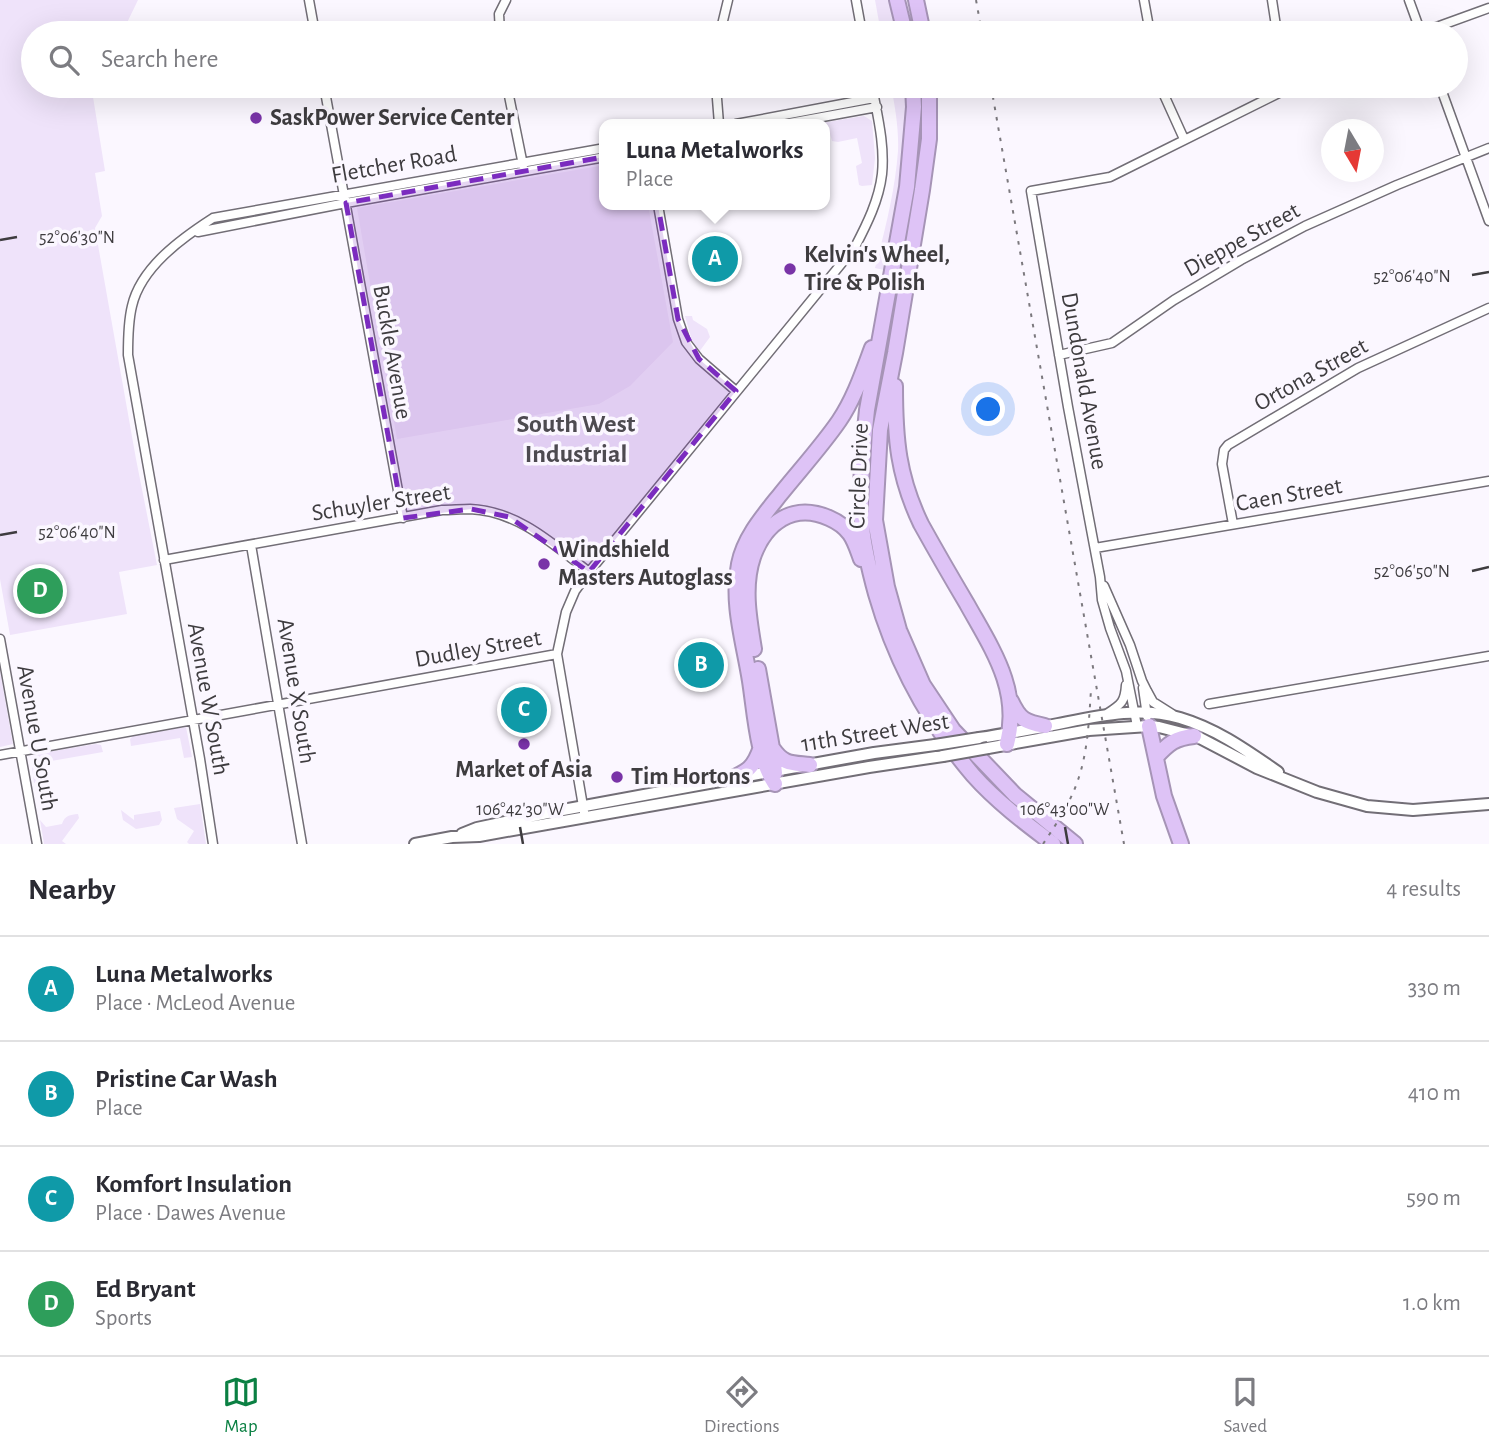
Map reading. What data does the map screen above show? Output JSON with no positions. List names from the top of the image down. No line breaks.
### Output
{"streets":{"highway":["Circle Drive"],"main road":["11th Street West"],"street":["Fletcher Road","Dieppe Street","Buckle Avenue","Ortona Street","Dundonald Avenue","Caen Street","Schuyler Street","Dudley Street","Avenue X South","Avenue W South","Avenue U South"]},"crossings":[["Fletcher Road","Buckle Avenue"],["Fletcher Road","Schuyler Street"],["Fletcher Road","Avenue W South"],["Dieppe Street","Dundonald Avenue"],["Buckle Avenue","Schuyler Street"],["Ortona Street","Caen Street"],["Dundonald Avenue","Caen Street"],["Dundonald Avenue","11th Street West"],["Schuyler Street","Dudley Street"],["Schuyler Street","Avenue X South"],["Schuyler Street","Avenue W South"],["Dudley Street","Avenue X South"],["Dudley Street","Avenue W South"],["Dudley Street","Avenue U South"]],"districts":["South West Industrial"],"places":["SaskPower Service Center","Kelvin's Wheel, Tire & Polish","Windshield Masters Autoglass","Market of Asia","Tim Hortons"],"north":"bottom","page":{"search":"Search here","popup":["Luna Metalworks","Place"],"pins":["A","D","B","C"],"heading":["Nearby","4 results"],"list":[{"mark":"A","name":"Luna Metalworks","note":"Place · McLeod Avenue","value":"330 m"},{"mark":"B","name":"Pristine Car Wash","note":"Place","value":"410 m"},{"mark":"C","name":"Komfort Insulation","note":"Place · Dawes Avenue","value":"590 m"},{"mark":"D","name":"Ed Bryant","note":"Sports","value":"1.0 km"}],"nav":["Map","Directions","Saved"]},"coordinates":["52°06'30\"N","52°06'40\"N","52°06'50\"N","106°42'30\"W","106°43'00\"W"]}
